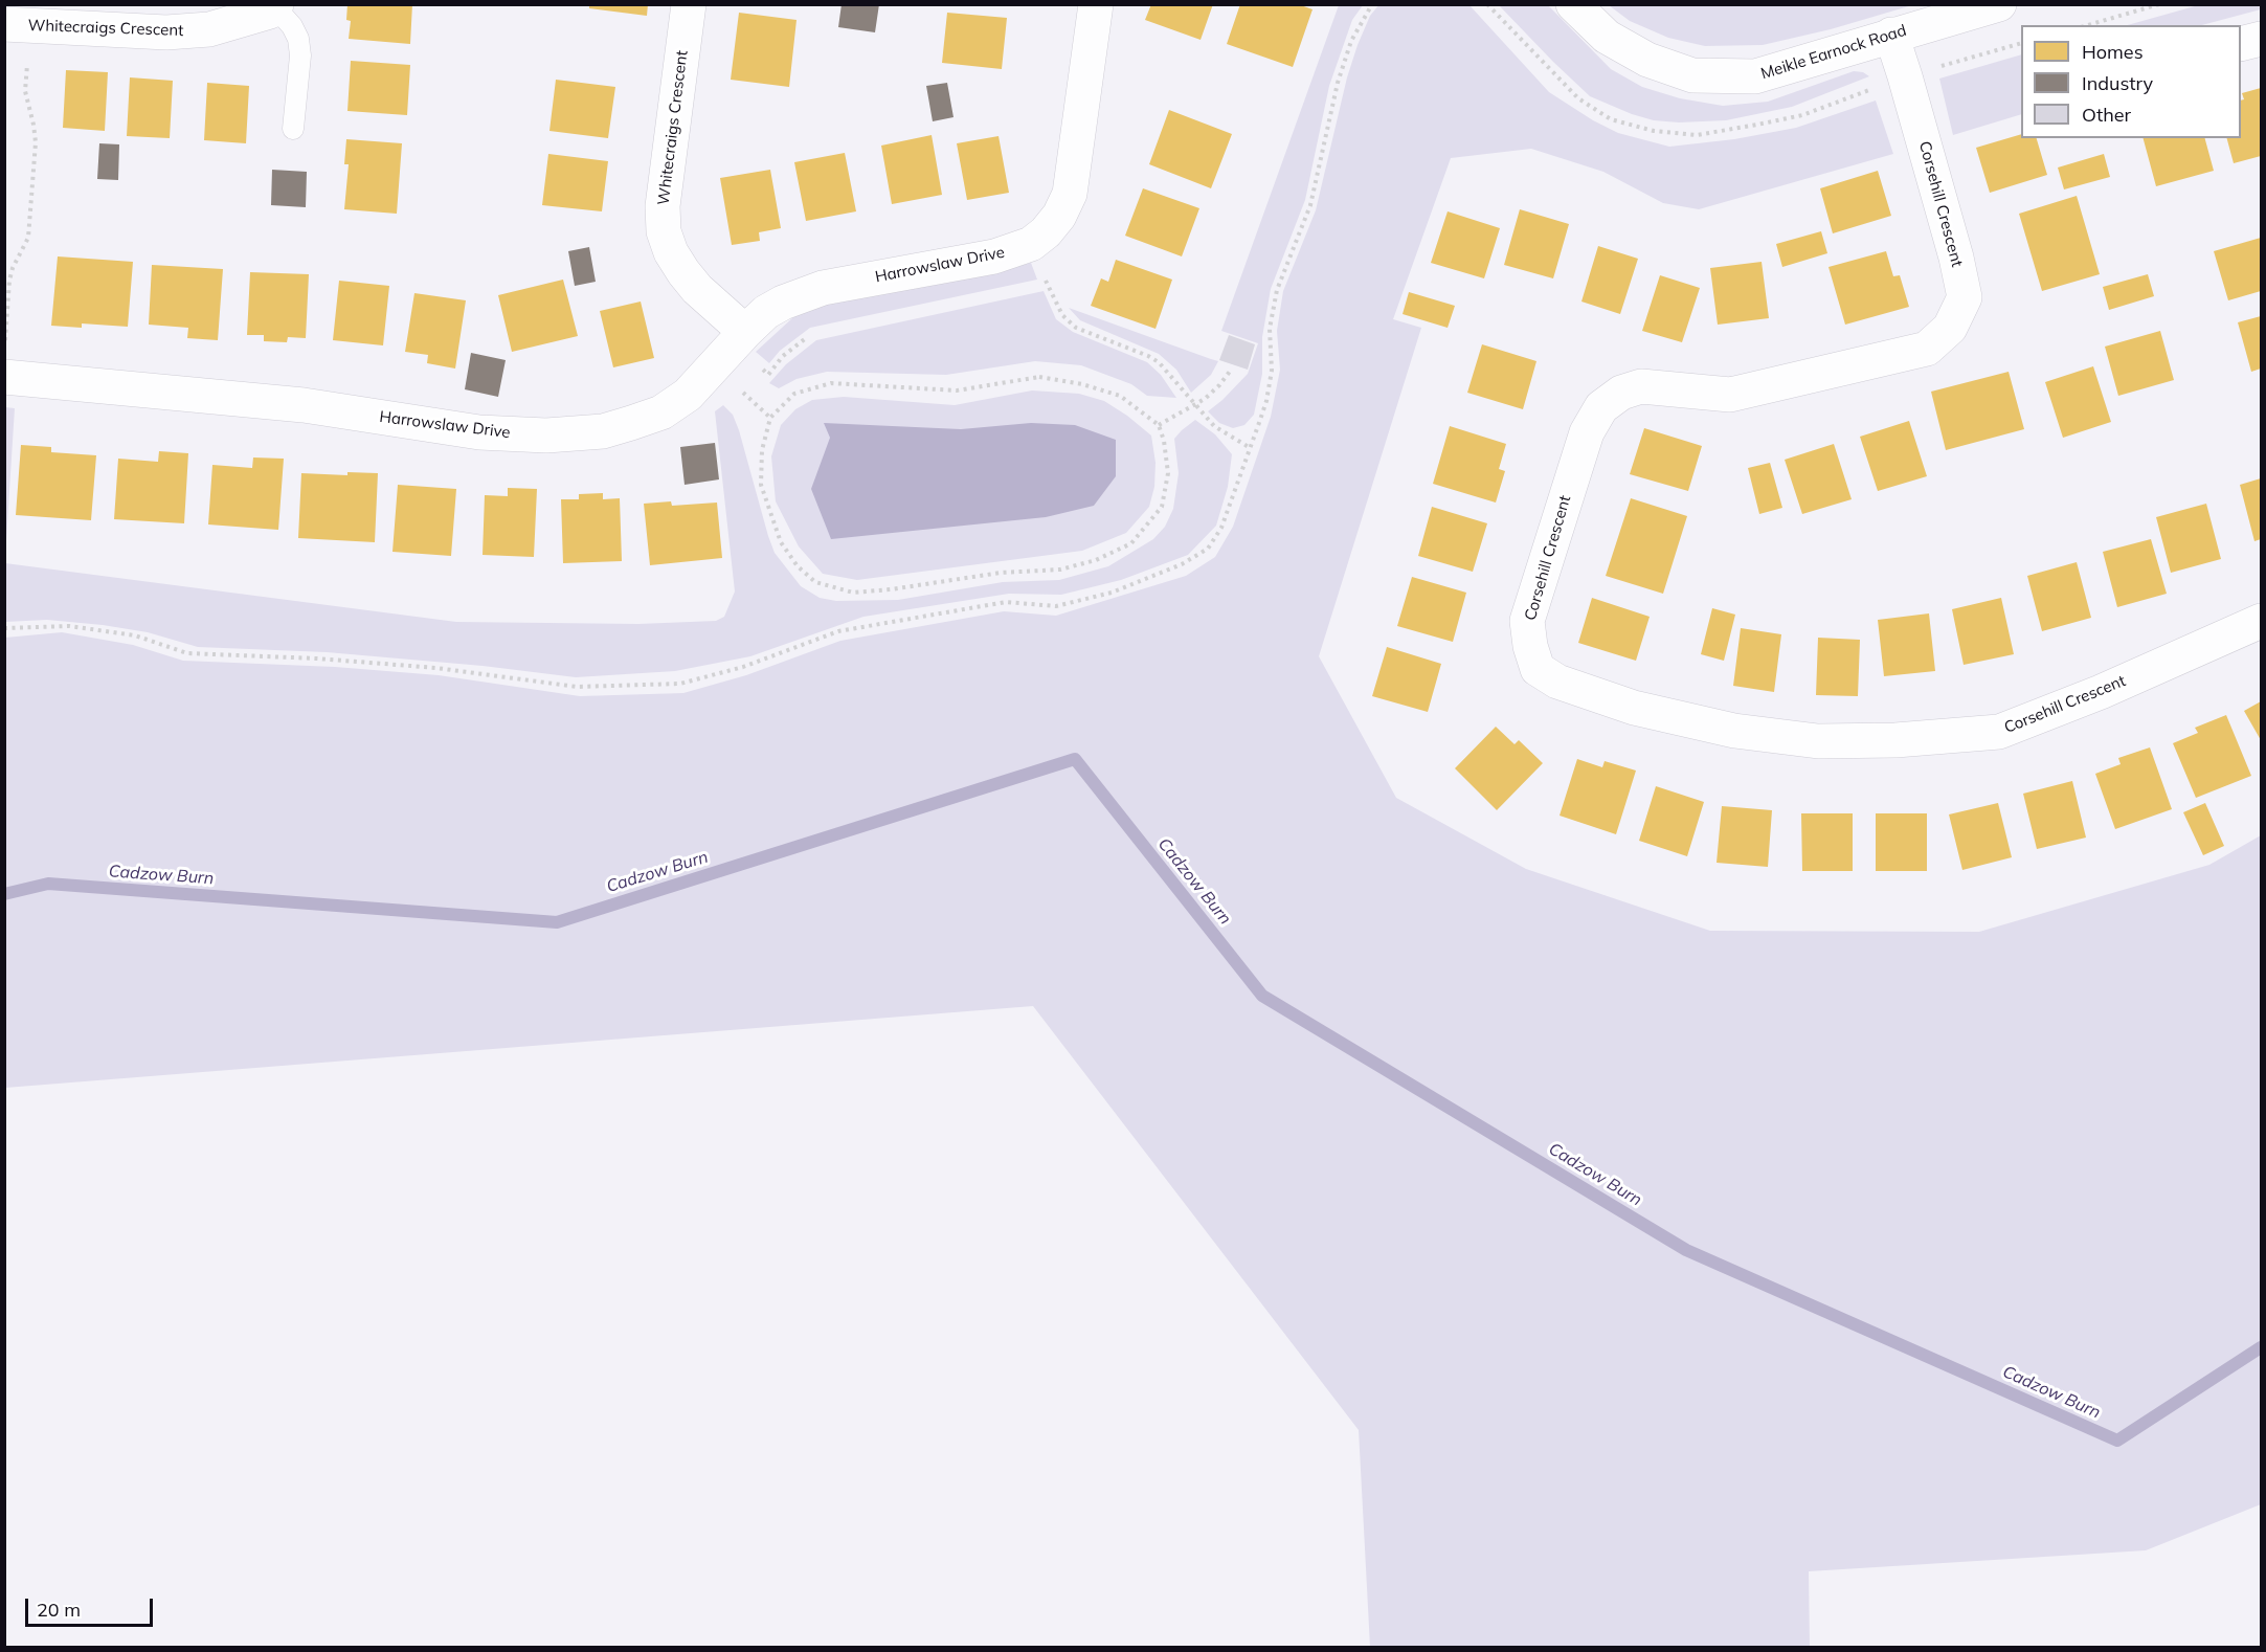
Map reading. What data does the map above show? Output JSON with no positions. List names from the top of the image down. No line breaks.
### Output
{"streets":{"street":["Whitecraigs Crescent","Meikle Earnock Road","Corsehill Crescent","Harrowslaw Drive"]},"crossings":[["Whitecraigs Crescent","Harrowslaw Drive"],["Meikle Earnock Road","Corsehill Crescent"]],"water":["Cadzow Burn"],"legend":["Homes","Industry","Other"],"scale_bar":"20 m"}
